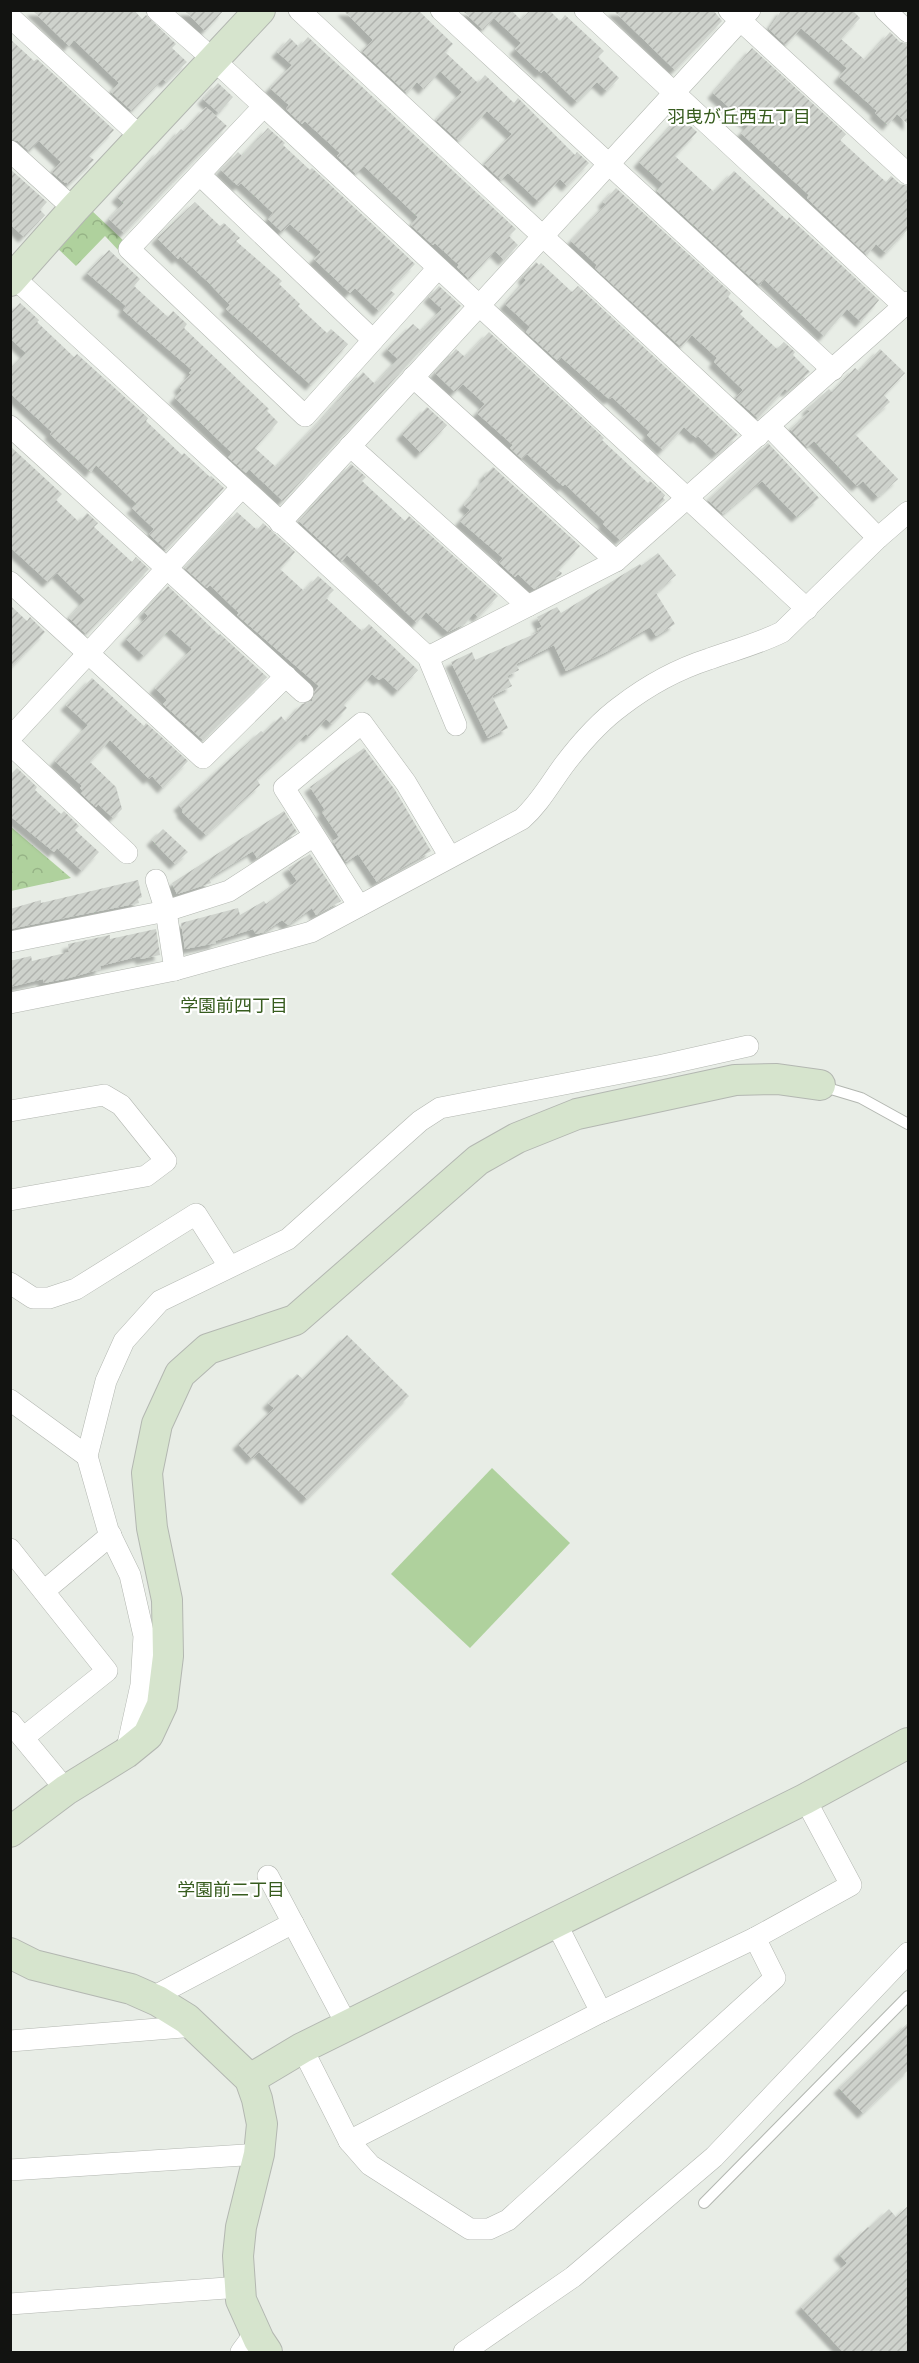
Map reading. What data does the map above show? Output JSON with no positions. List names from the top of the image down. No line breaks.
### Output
{"districts":["羽曳が丘西五丁目","学園前四丁目","学園前二丁目"]}
